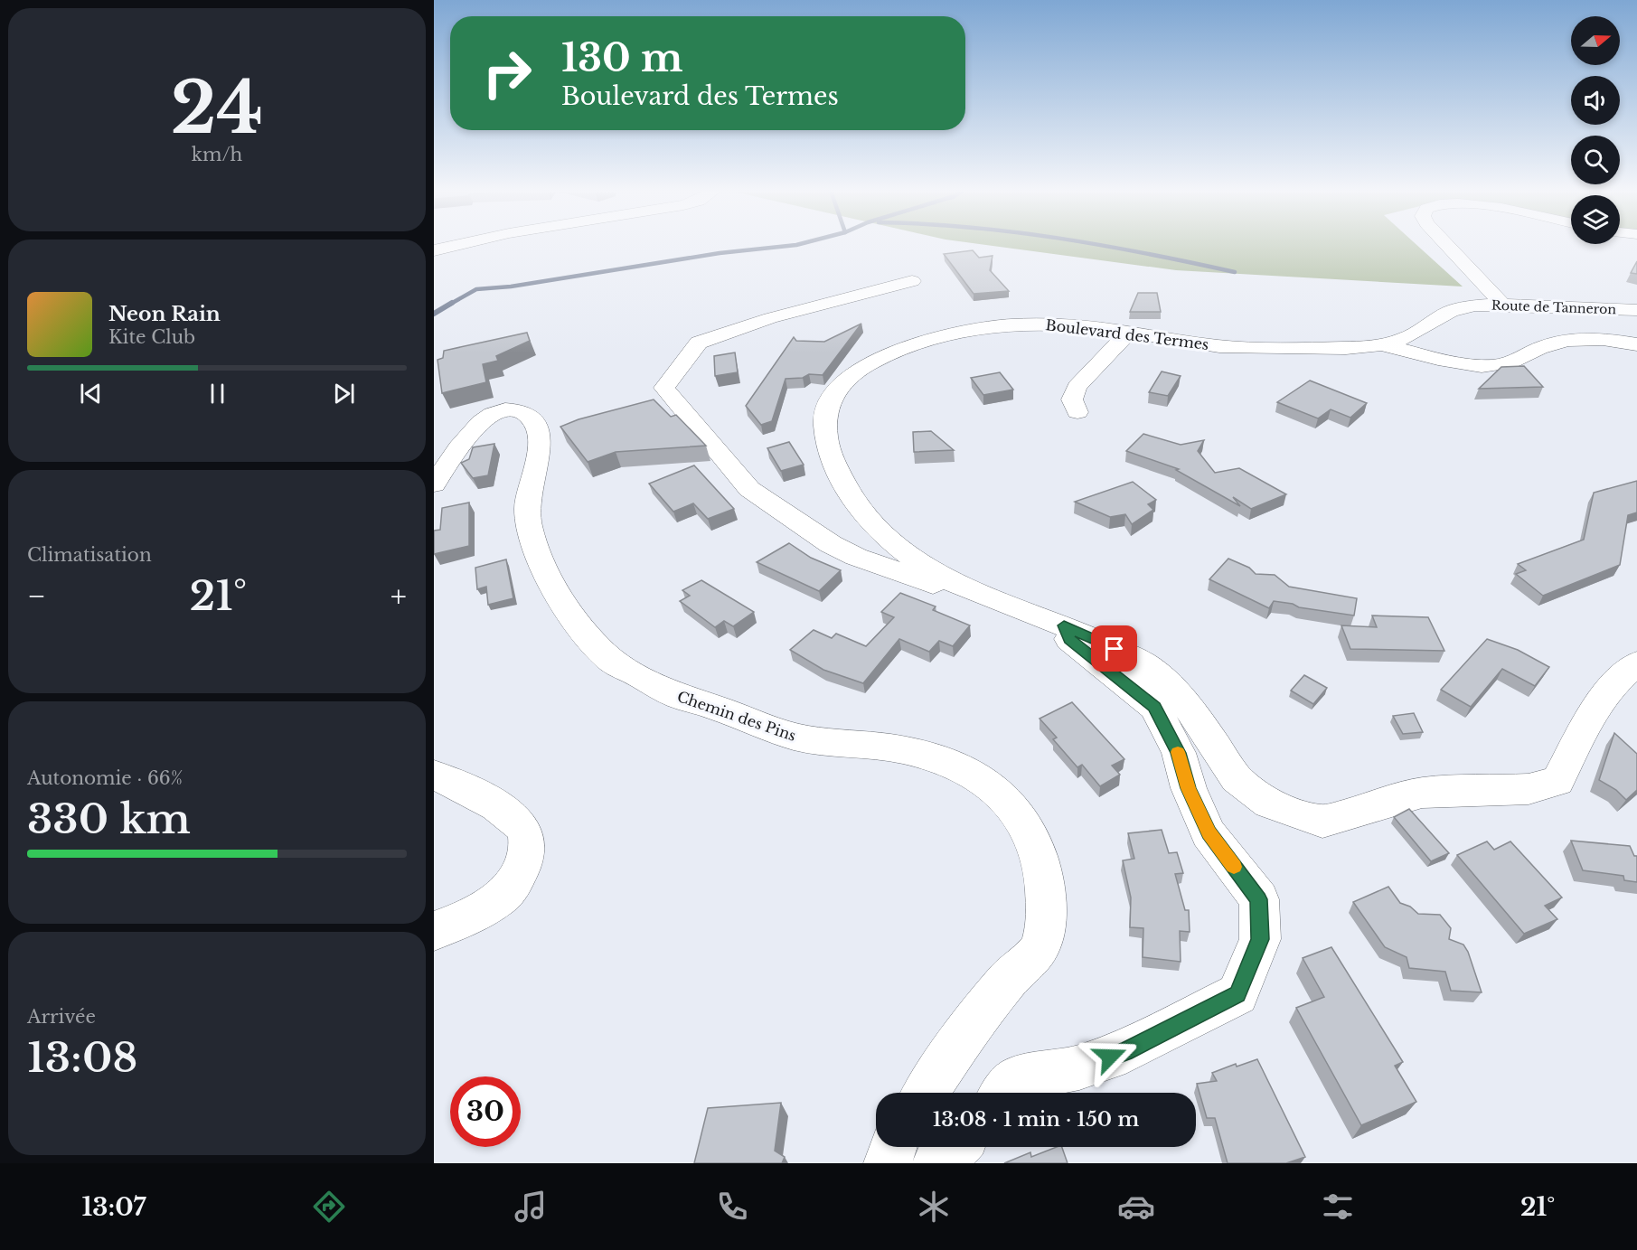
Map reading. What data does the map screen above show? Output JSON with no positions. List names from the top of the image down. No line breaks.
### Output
{"streets":{"street":["Route de Tanneron","Boulevard des Termes","Chemin des Pins"]},"crossings":[["Route de Tanneron","Boulevard des Termes"]],"north":"right","page":{"tile":[["24","km/h"],"Climatisation",["Autonomie · 66%","330 km"],["Arrivée","13:08"]],"turn":["130 m","Boulevard des Termes"],"song":["Neon Rain","Kite Club"],"heat":["−","21°","+"],"limit":"30","trip":"13:08 · 1 min · 150 m","tabs":["13:07","21°"]}}
